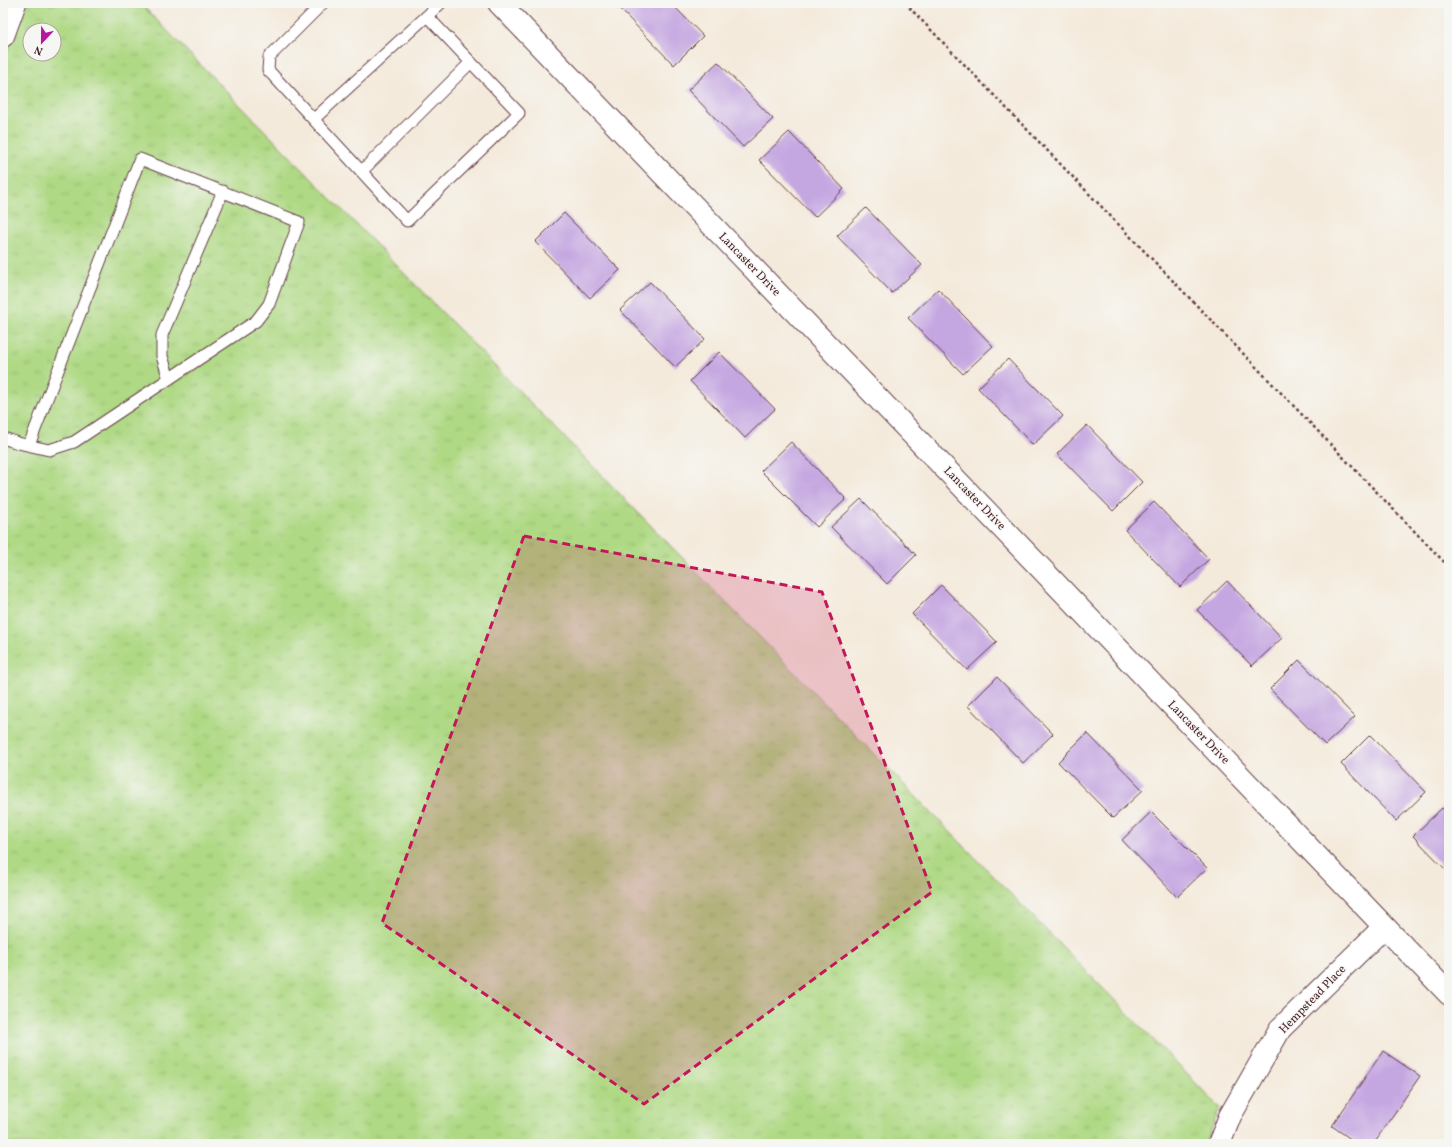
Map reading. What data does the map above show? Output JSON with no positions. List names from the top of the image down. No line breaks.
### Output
{"streets":{"street":["Lancaster Drive","Hempstead Place"]},"crossings":[["Lancaster Drive","Hempstead Place"]],"north":"bottom"}
